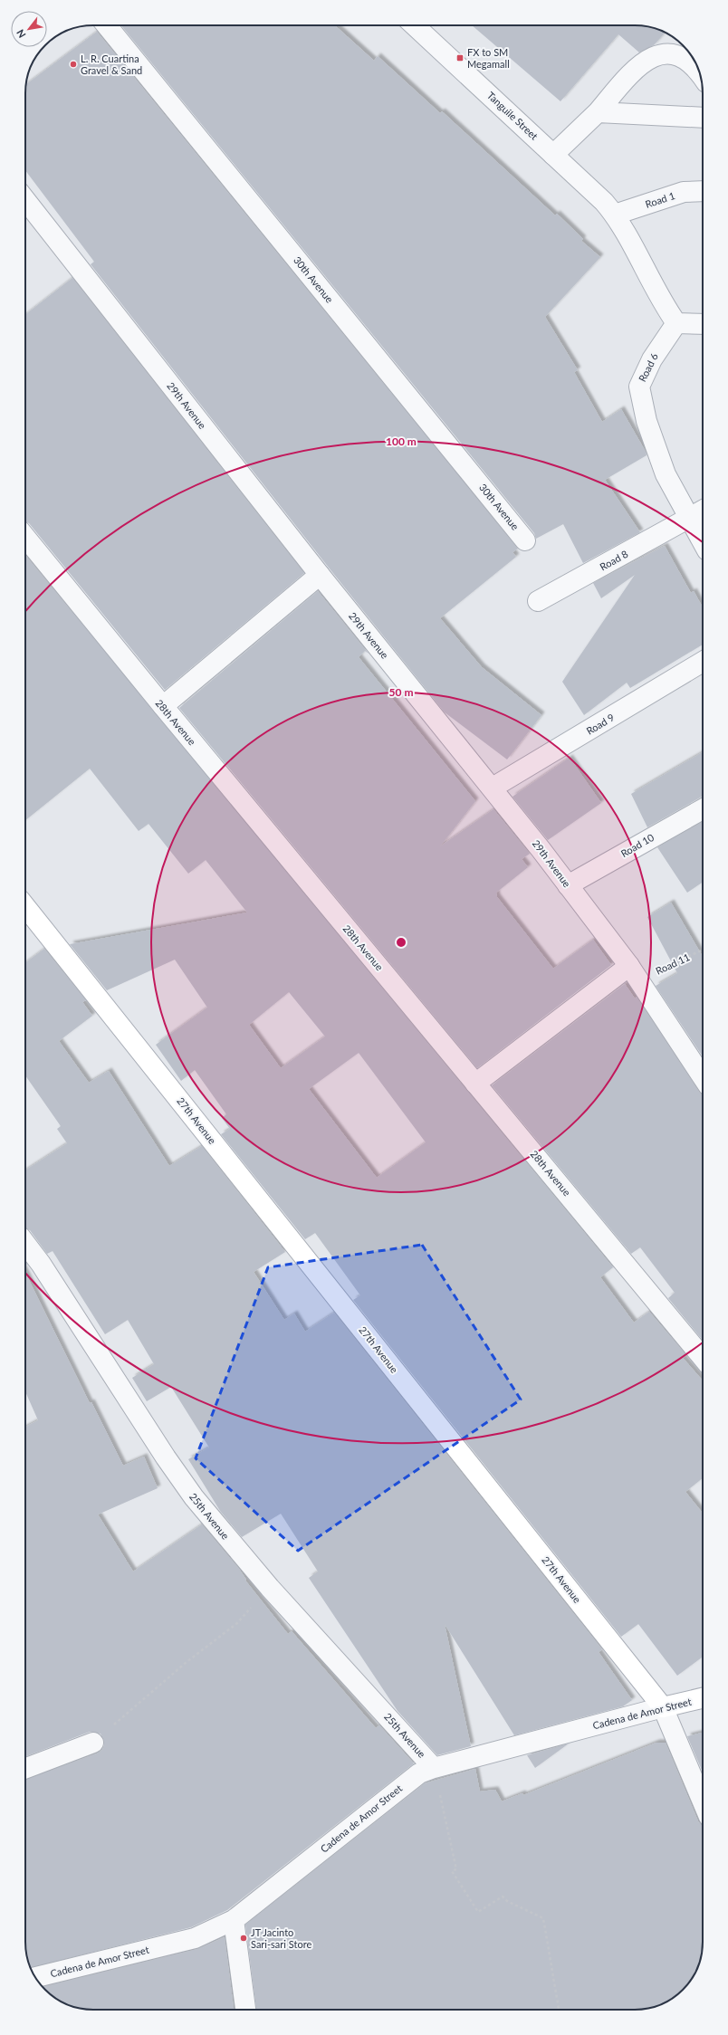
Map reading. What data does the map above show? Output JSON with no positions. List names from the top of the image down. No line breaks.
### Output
{"streets":{"street":["Tanguile Street","Road 1","30th Avenue","Road 6","29th Avenue","Road 8","28th Avenue","Road 9","Road 10","27th Avenue","25th Avenue","Cadena de Amor Street"],"path":["Road 11"]},"crossings":[["Tanguile Street","Road 1"],["Road 6","Road 8"],["29th Avenue","Road 9"],["29th Avenue","Road 10"],["29th Avenue","Road 11"],["27th Avenue","Cadena de Amor Street"],["25th Avenue","Cadena de Amor Street"]],"places":{"transit":["FX to SM Megamall"],"other":["L. R. Cuartina Gravel & Sand","JT Jacinto Sari-sari Store"]},"north":"bottom left","rings":["100 m","50 m"]}
